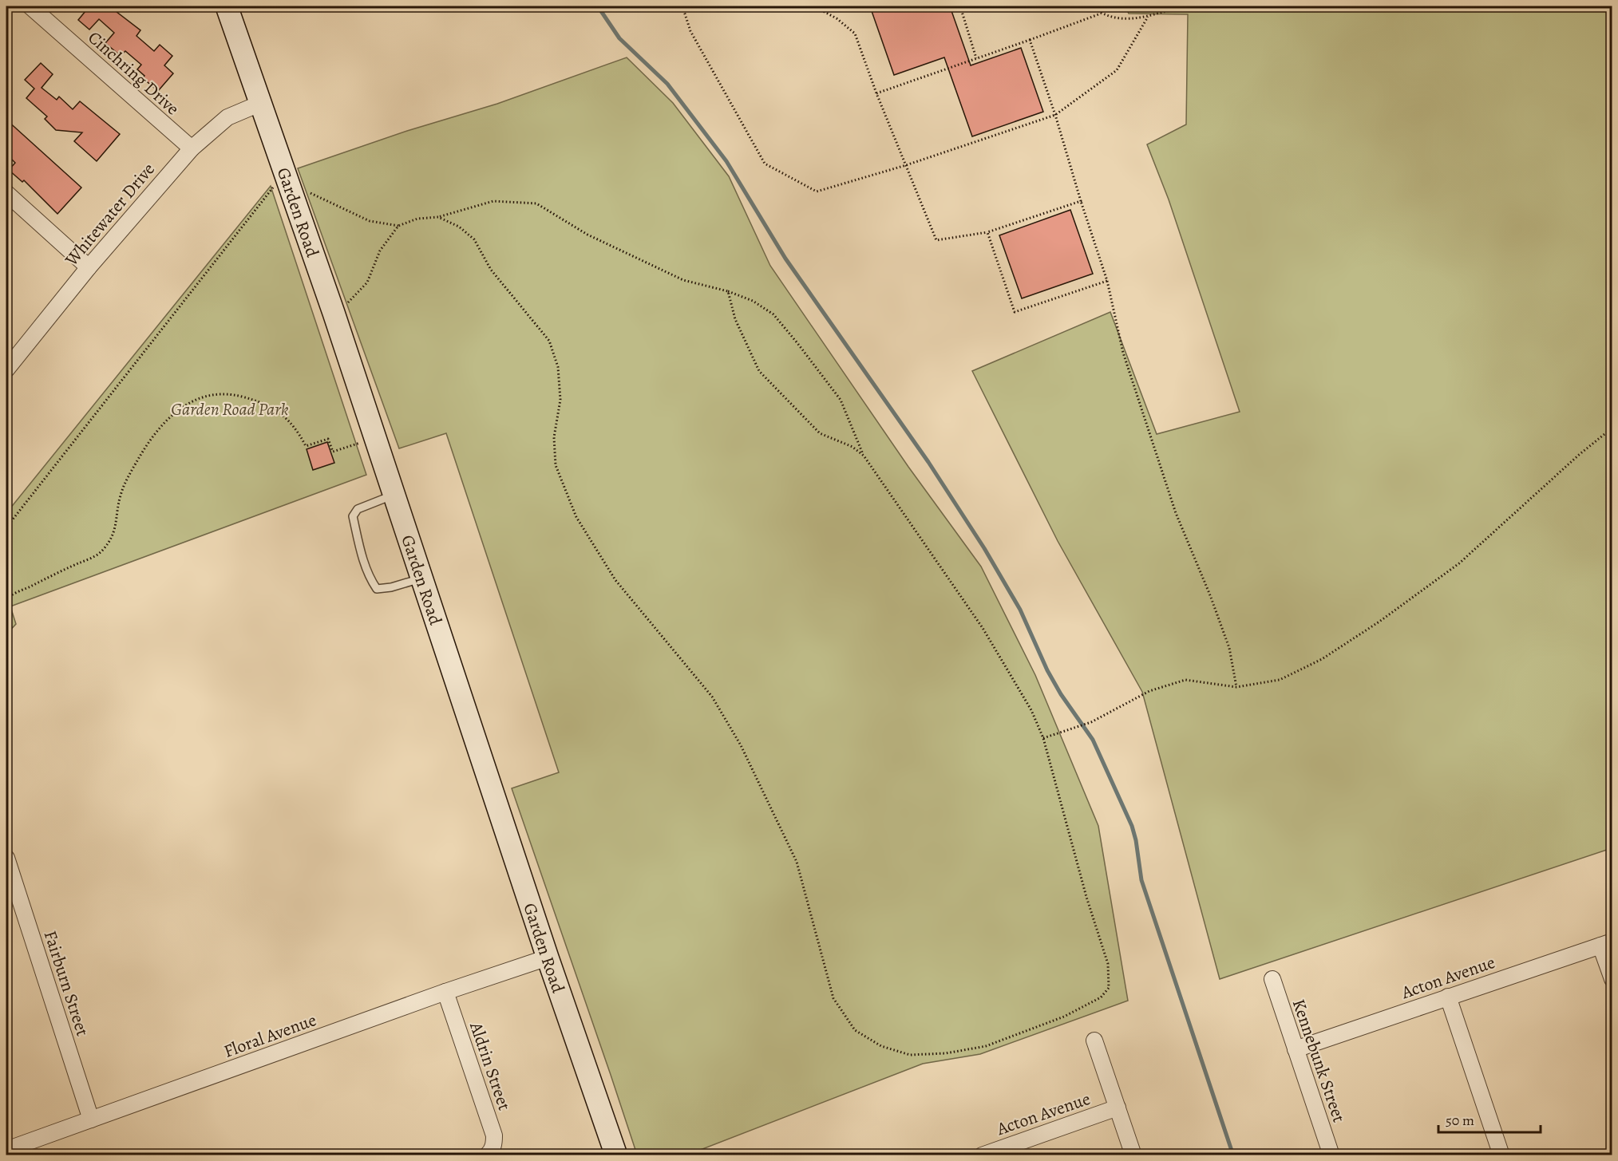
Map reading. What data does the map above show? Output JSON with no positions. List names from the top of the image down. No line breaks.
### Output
{"streets":{"street":["Cinchring Drive","Garden Road","Whitewater Drive","Acton Avenue","Fairburn Street","Floral Avenue","Kennebunk Street","Aldrin Street"]},"crossings":[["Cinchring Drive","Whitewater Drive"],["Garden Road","Whitewater Drive"],["Garden Road","Floral Avenue"],["Acton Avenue","Kennebunk Street"],["Fairburn Street","Floral Avenue"],["Floral Avenue","Aldrin Street"]],"parks":["Garden Road Park"],"scale_bar":"50 m"}
